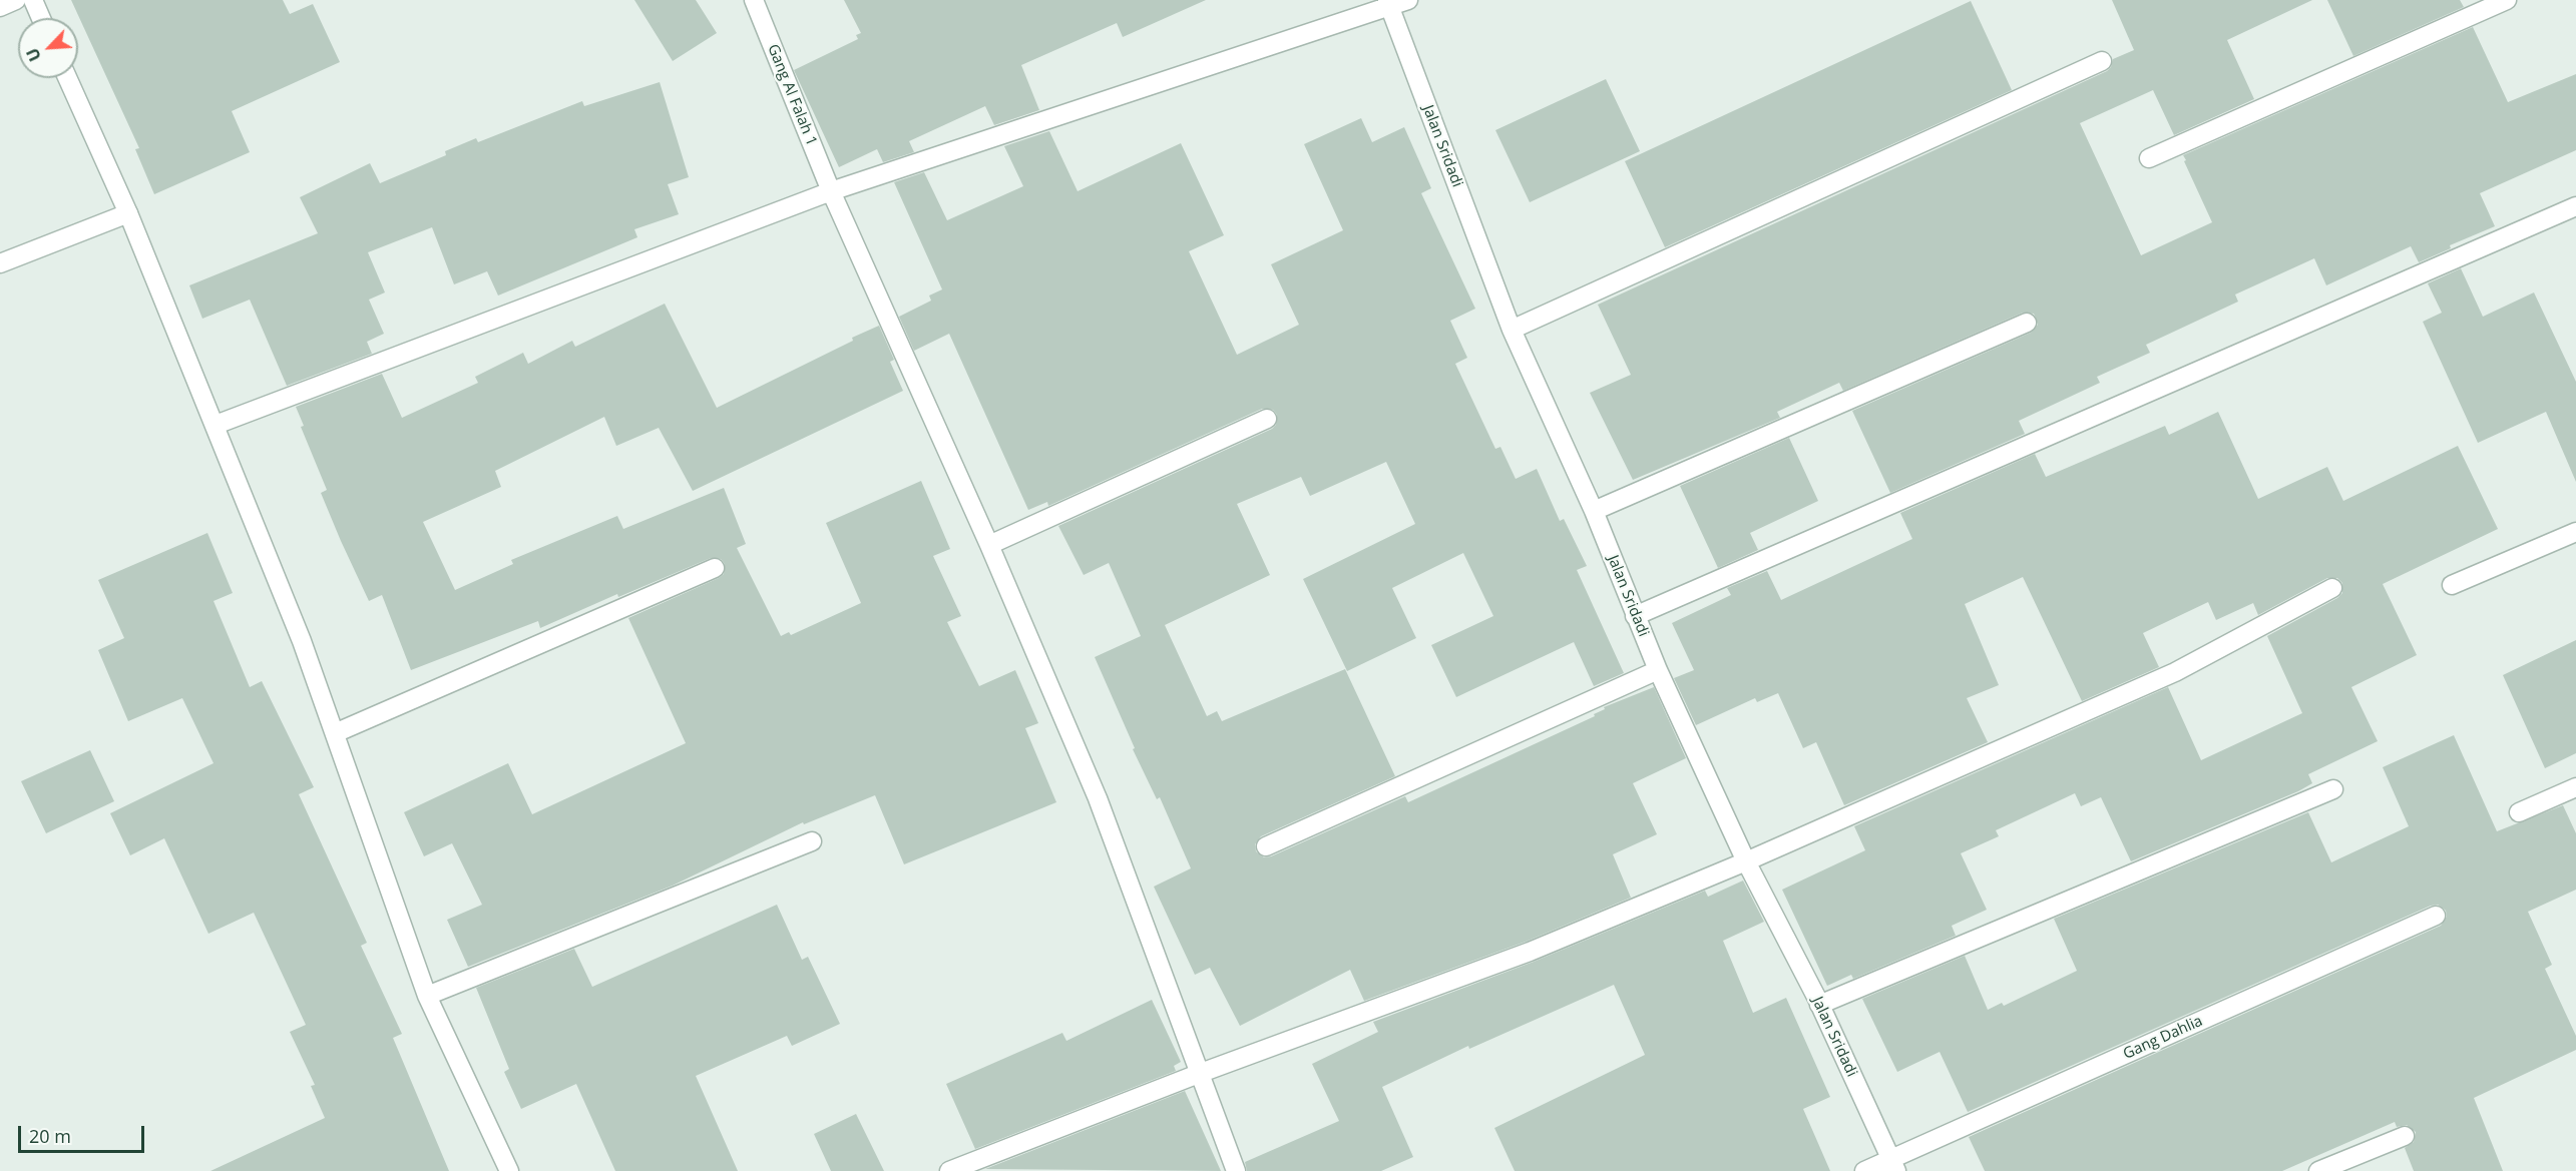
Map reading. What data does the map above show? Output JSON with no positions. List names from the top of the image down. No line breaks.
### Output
{"streets":{"street":["Gang Al Falah 1","Jalan Sridadi","Gang Dahlia"]},"crossings":[["Jalan Sridadi","Gang Dahlia"]],"scale_bar":"20 m","north":"bottom left"}
